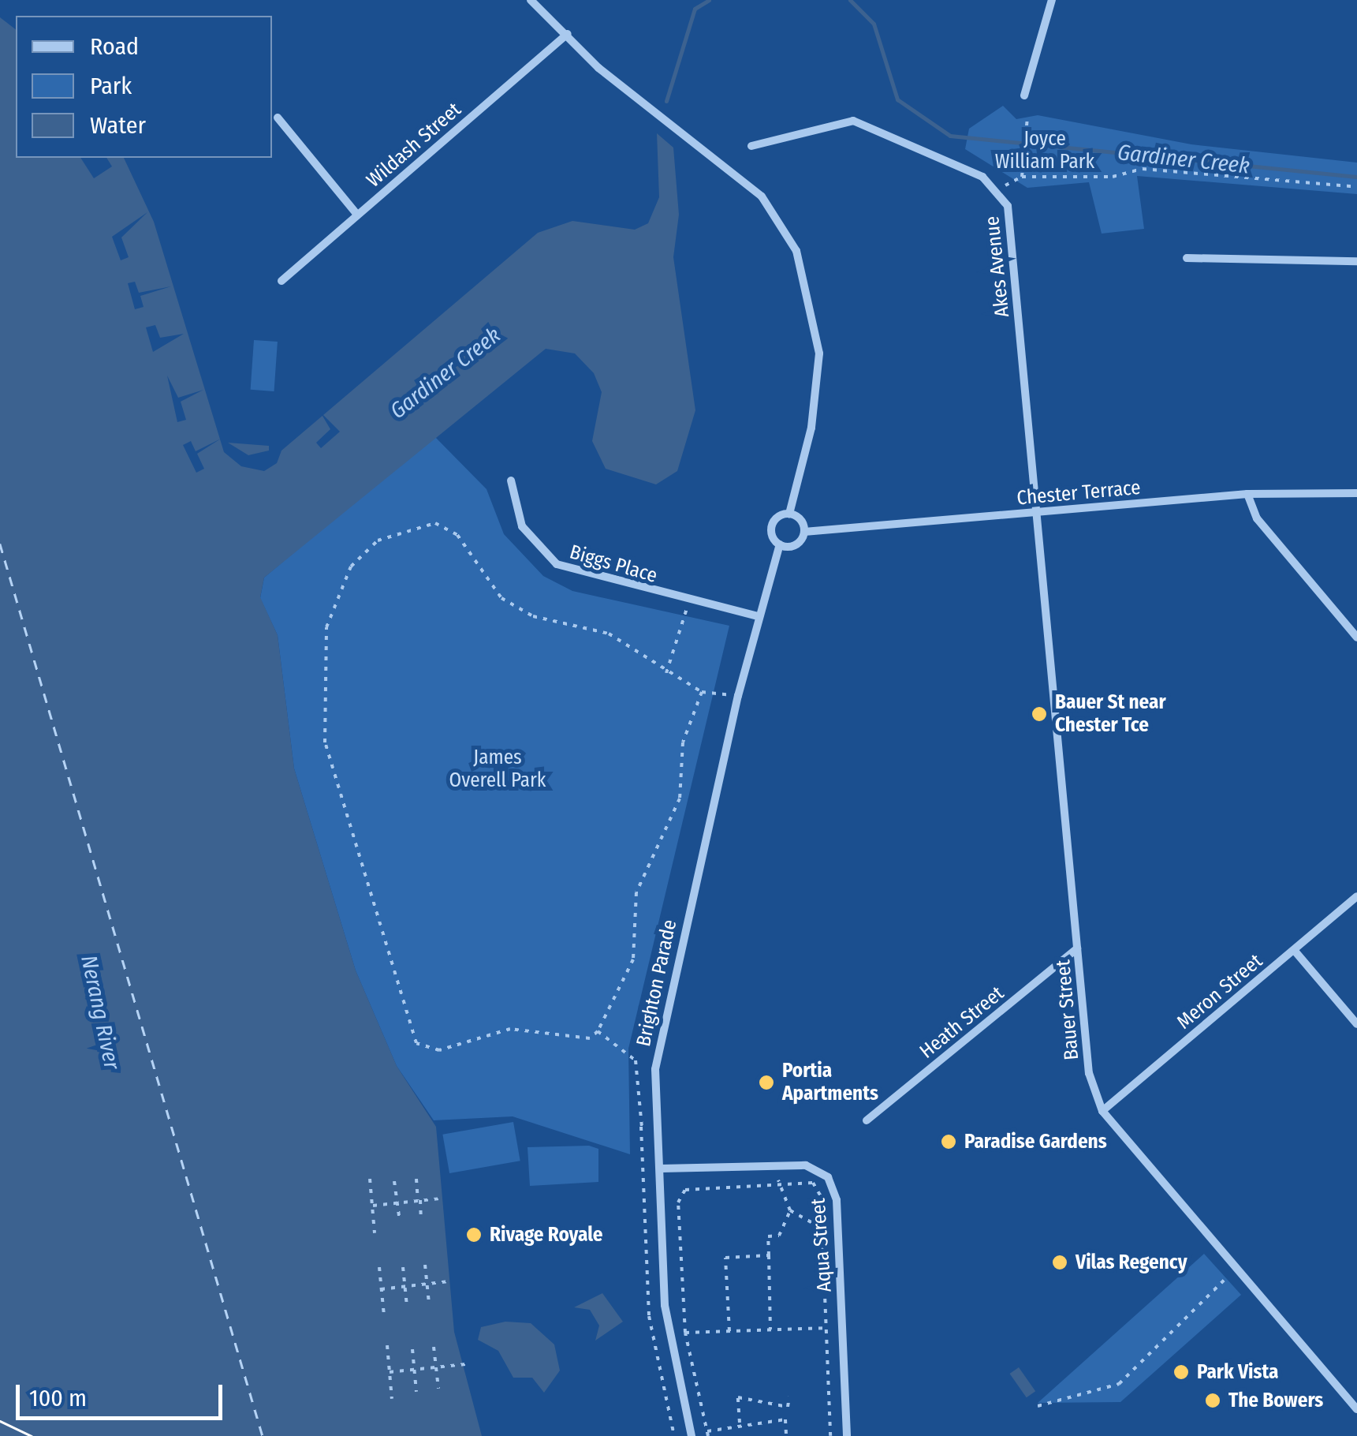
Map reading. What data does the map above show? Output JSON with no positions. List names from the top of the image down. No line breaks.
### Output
{"streets":{"street":["Wildash Street","Akes Avenue","Chester Terrace","Biggs Place","Brighton Parade","Meron Street","Bauer Street","Heath Street","Aqua Street"]},"crossings":[["Akes Avenue","Chester Terrace"],["Akes Avenue","Bauer Street"],["Chester Terrace","Bauer Street"],["Biggs Place","Brighton Parade"],["Brighton Parade","Aqua Street"],["Meron Street","Bauer Street"],["Bauer Street","Heath Street"]],"water":["Gardiner Creek","Nerang River"],"parks":["Joyce William Park","James Overell Park"],"places":["Bauer St near Chester Tce","Portia Apartments","Paradise Gardens","Rivage Royale","Vilas Regency","Park Vista","The Bowers"],"legend":["Road","Park","Water"],"scale_bar":"100 m"}
